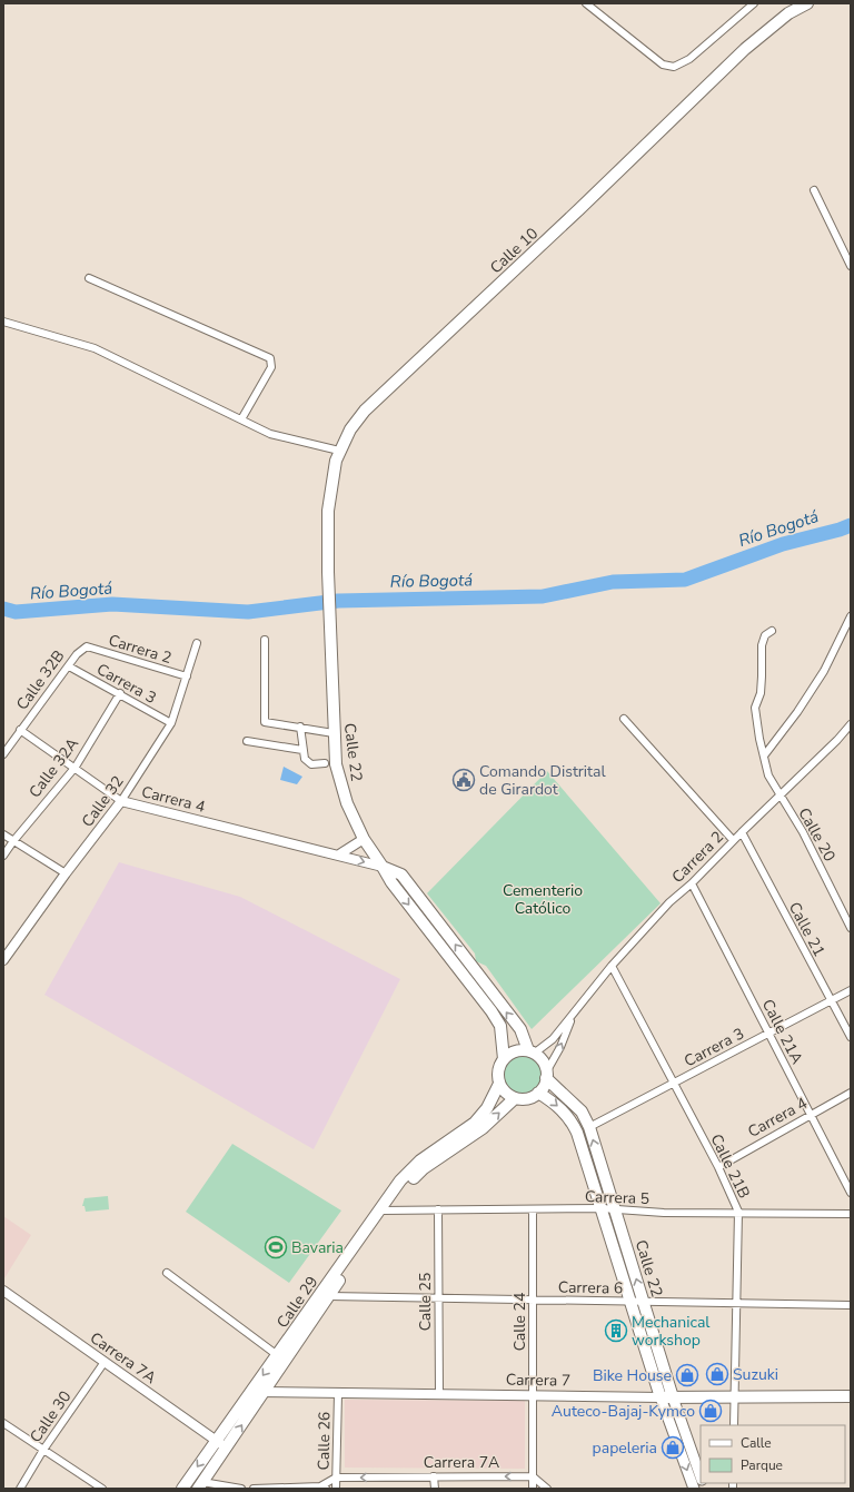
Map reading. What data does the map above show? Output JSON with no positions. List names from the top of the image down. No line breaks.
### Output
{"streets":{"main road":["Calle 10","Calle 22","Calle 29","Carrera 7"],"street":["Carrera 2","Calle 32B","Carrera 3","Calle 32A","Carrera 4","Calle 32","Calle 20","Calle 21","Calle 21A","Calle 21B","Carrera 5","Carrera 6","Calle 25","Calle 24","Carrera 7A","Calle 30","Calle 26"]},"crossings":[["Calle 10","Calle 22"],["Carrera 2","Calle 32B"],["Carrera 2","Calle 22"],["Carrera 2","Calle 32"],["Carrera 2","Calle 20"],["Carrera 2","Calle 21"],["Carrera 2","Calle 21A"],["Carrera 2","Calle 21B"],["Carrera 2","Calle 29"],["Calle 32B","Carrera 3"],["Calle 32B","Carrera 4"],["Carrera 3","Calle 22"],["Carrera 3","Calle 32A"],["Carrera 3","Calle 32"],["Carrera 3","Calle 21"],["Carrera 3","Calle 21A"],["Carrera 3","Calle 21B"],["Calle 22","Carrera 4"],["Calle 22","Carrera 5"],["Calle 22","Carrera 6"],["Calle 22","Calle 29"],["Calle 22","Carrera 7"],["Calle 32A","Carrera 4"],["Carrera 4","Calle 32"],["Carrera 4","Calle 21A"],["Carrera 4","Calle 21B"],["Calle 21B","Carrera 5"],["Calle 21B","Carrera 6"],["Calle 21B","Carrera 7"],["Carrera 5","Calle 29"],["Carrera 5","Calle 25"],["Carrera 5","Calle 24"],["Carrera 6","Calle 29"],["Carrera 6","Calle 25"],["Carrera 6","Calle 24"],["Calle 29","Carrera 7A"],["Calle 29","Carrera 7"],["Calle 25","Carrera 7"],["Calle 24","Carrera 7A"],["Calle 24","Carrera 7"],["Carrera 7A","Calle 30"],["Carrera 7A","Calle 26"],["Carrera 7","Calle 26"]],"one_way":["Carrera 7A"],"water":["Río Bogotá"],"parks":["Cementerio Católico"],"places":{"public building":["Comando Distrital de Girardot"],"sports":["Bavaria"],"building":["Mechanical workshop"],"shop":["Suzuki","Bike House","Auteco-Bajaj-Kymco","papeleria"]},"legend":["Calle","Parque"]}
